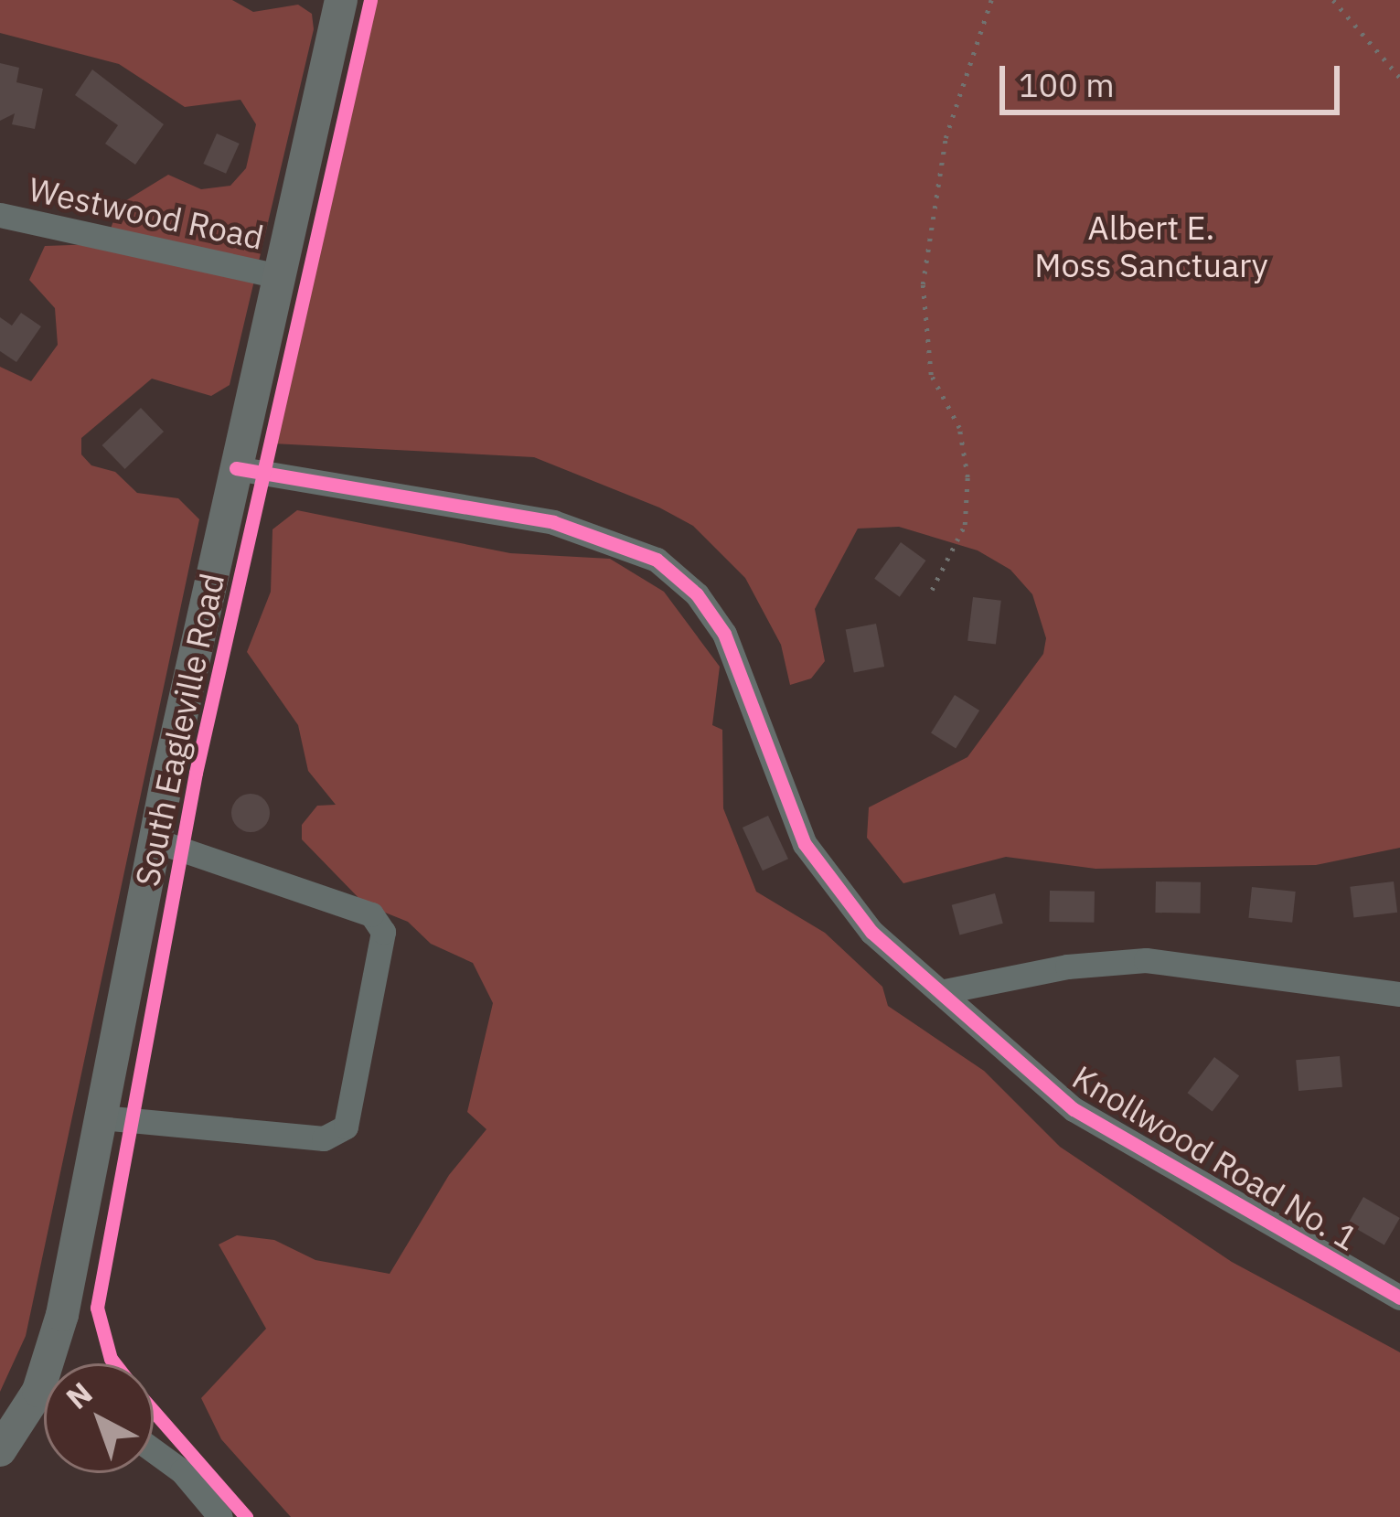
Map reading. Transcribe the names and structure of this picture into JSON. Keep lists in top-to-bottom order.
{
  "streets": {
    "main road": ["South Eagleville Road"],
    "street": ["Westwood Road", "Knollwood Road No. 1"]
  },
  "crossings": [
    ["Westwood Road", "South Eagleville Road"],
    ["South Eagleville Road", "Knollwood Road No. 1"]
  ],
  "parks": ["Albert E. Moss Sanctuary"],
  "scale_bar": "100 m",
  "north": "top left"
}
